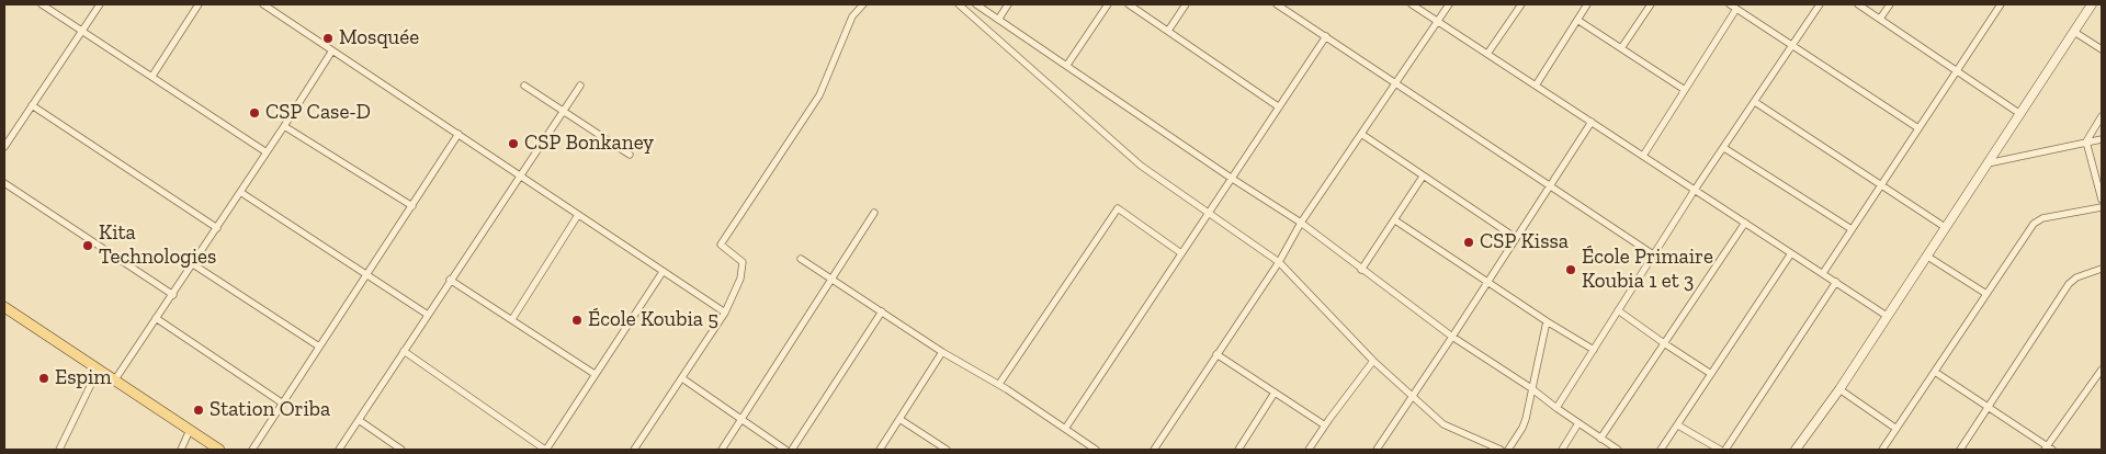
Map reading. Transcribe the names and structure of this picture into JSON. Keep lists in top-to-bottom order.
{
  "places": [
    "Mosquée",
    "CSP Case-D",
    "CSP Bonkaney",
    "CSP Kissa",
    "Kita Technologies",
    "École Primaire Koubia 1 et 3",
    "École Koubia 5",
    "Espim",
    "Station Oriba"
  ]
}
